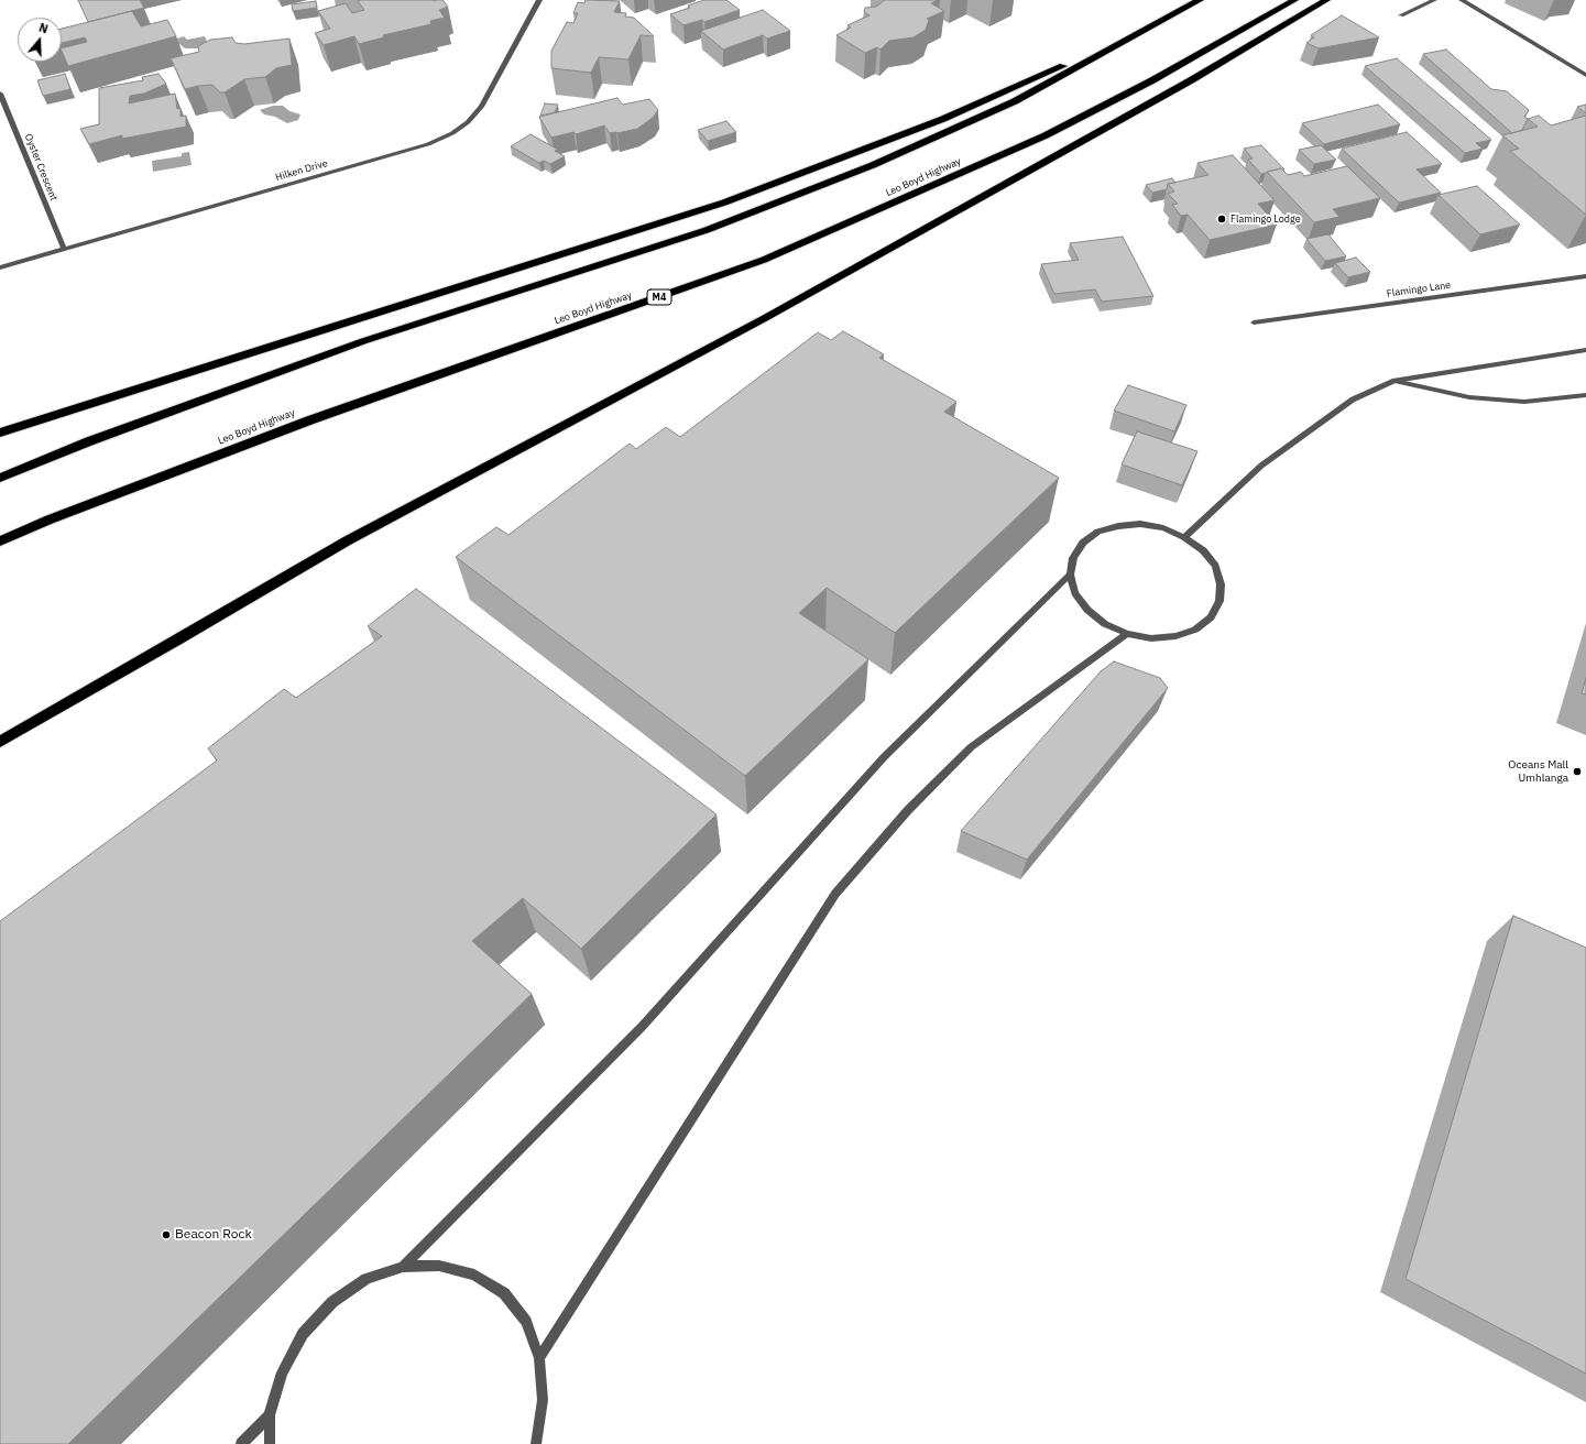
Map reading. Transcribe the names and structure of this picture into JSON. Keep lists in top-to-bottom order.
{
  "streets": {
    "highway": ["Leo Boyd Highway", "M4"],
    "street": ["Oyster Crescent", "Hilken Drive", "Flamingo Lane"]
  },
  "crossings": [
    ["Oyster Crescent", "Hilken Drive"]
  ],
  "places": ["Flamingo Lodge", "Oceans Mall Umhlanga", "Beacon Rock"],
  "north": "top"
}
